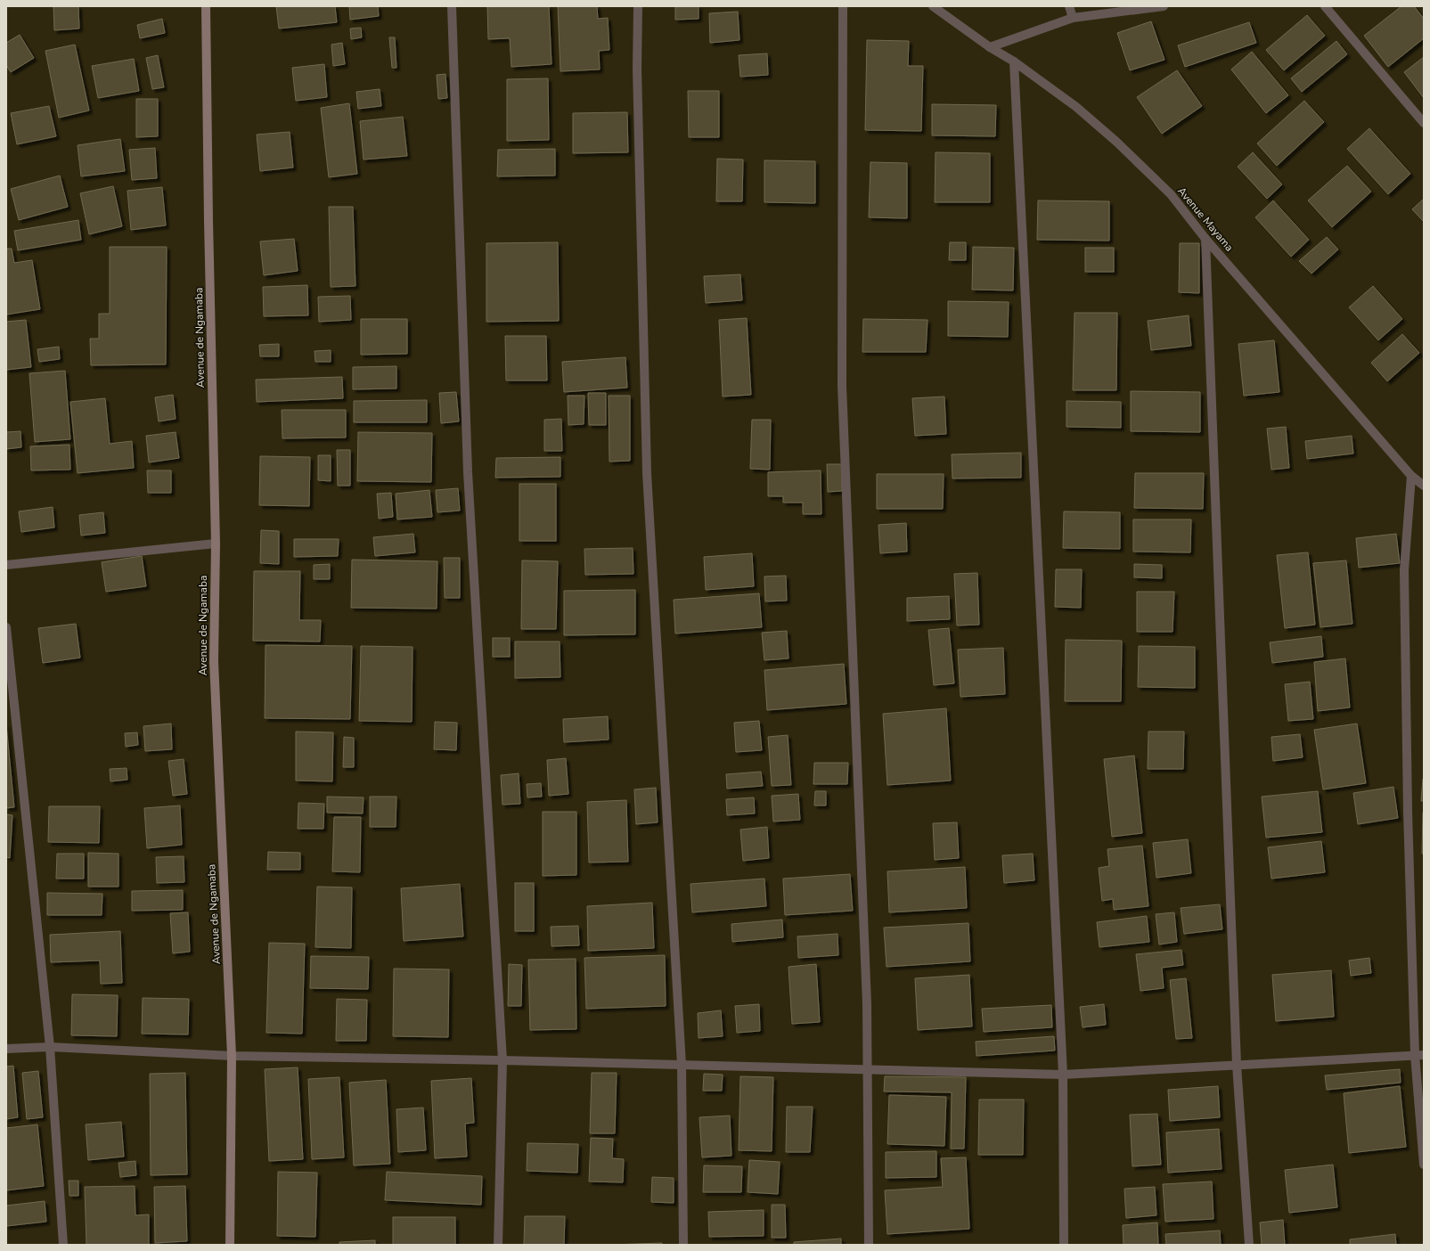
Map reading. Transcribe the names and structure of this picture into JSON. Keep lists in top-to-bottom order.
{
  "streets": {
    "street": ["Avenue Mayama", "Avenue de Ngamaba"]
  }
}
